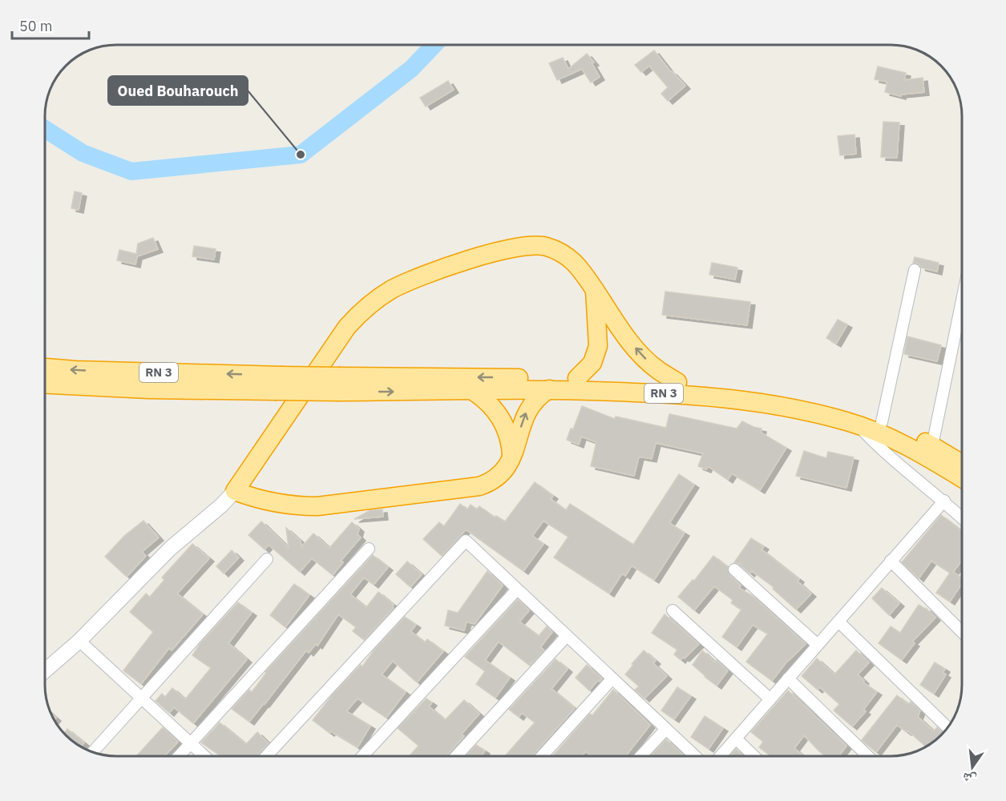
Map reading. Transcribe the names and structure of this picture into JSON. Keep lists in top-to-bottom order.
{
  "streets": {
    "highway": ["RN 3"]
  },
  "places": ["Oued Bouharouch"],
  "scale_bar": "50 m",
  "north": "bottom"
}
